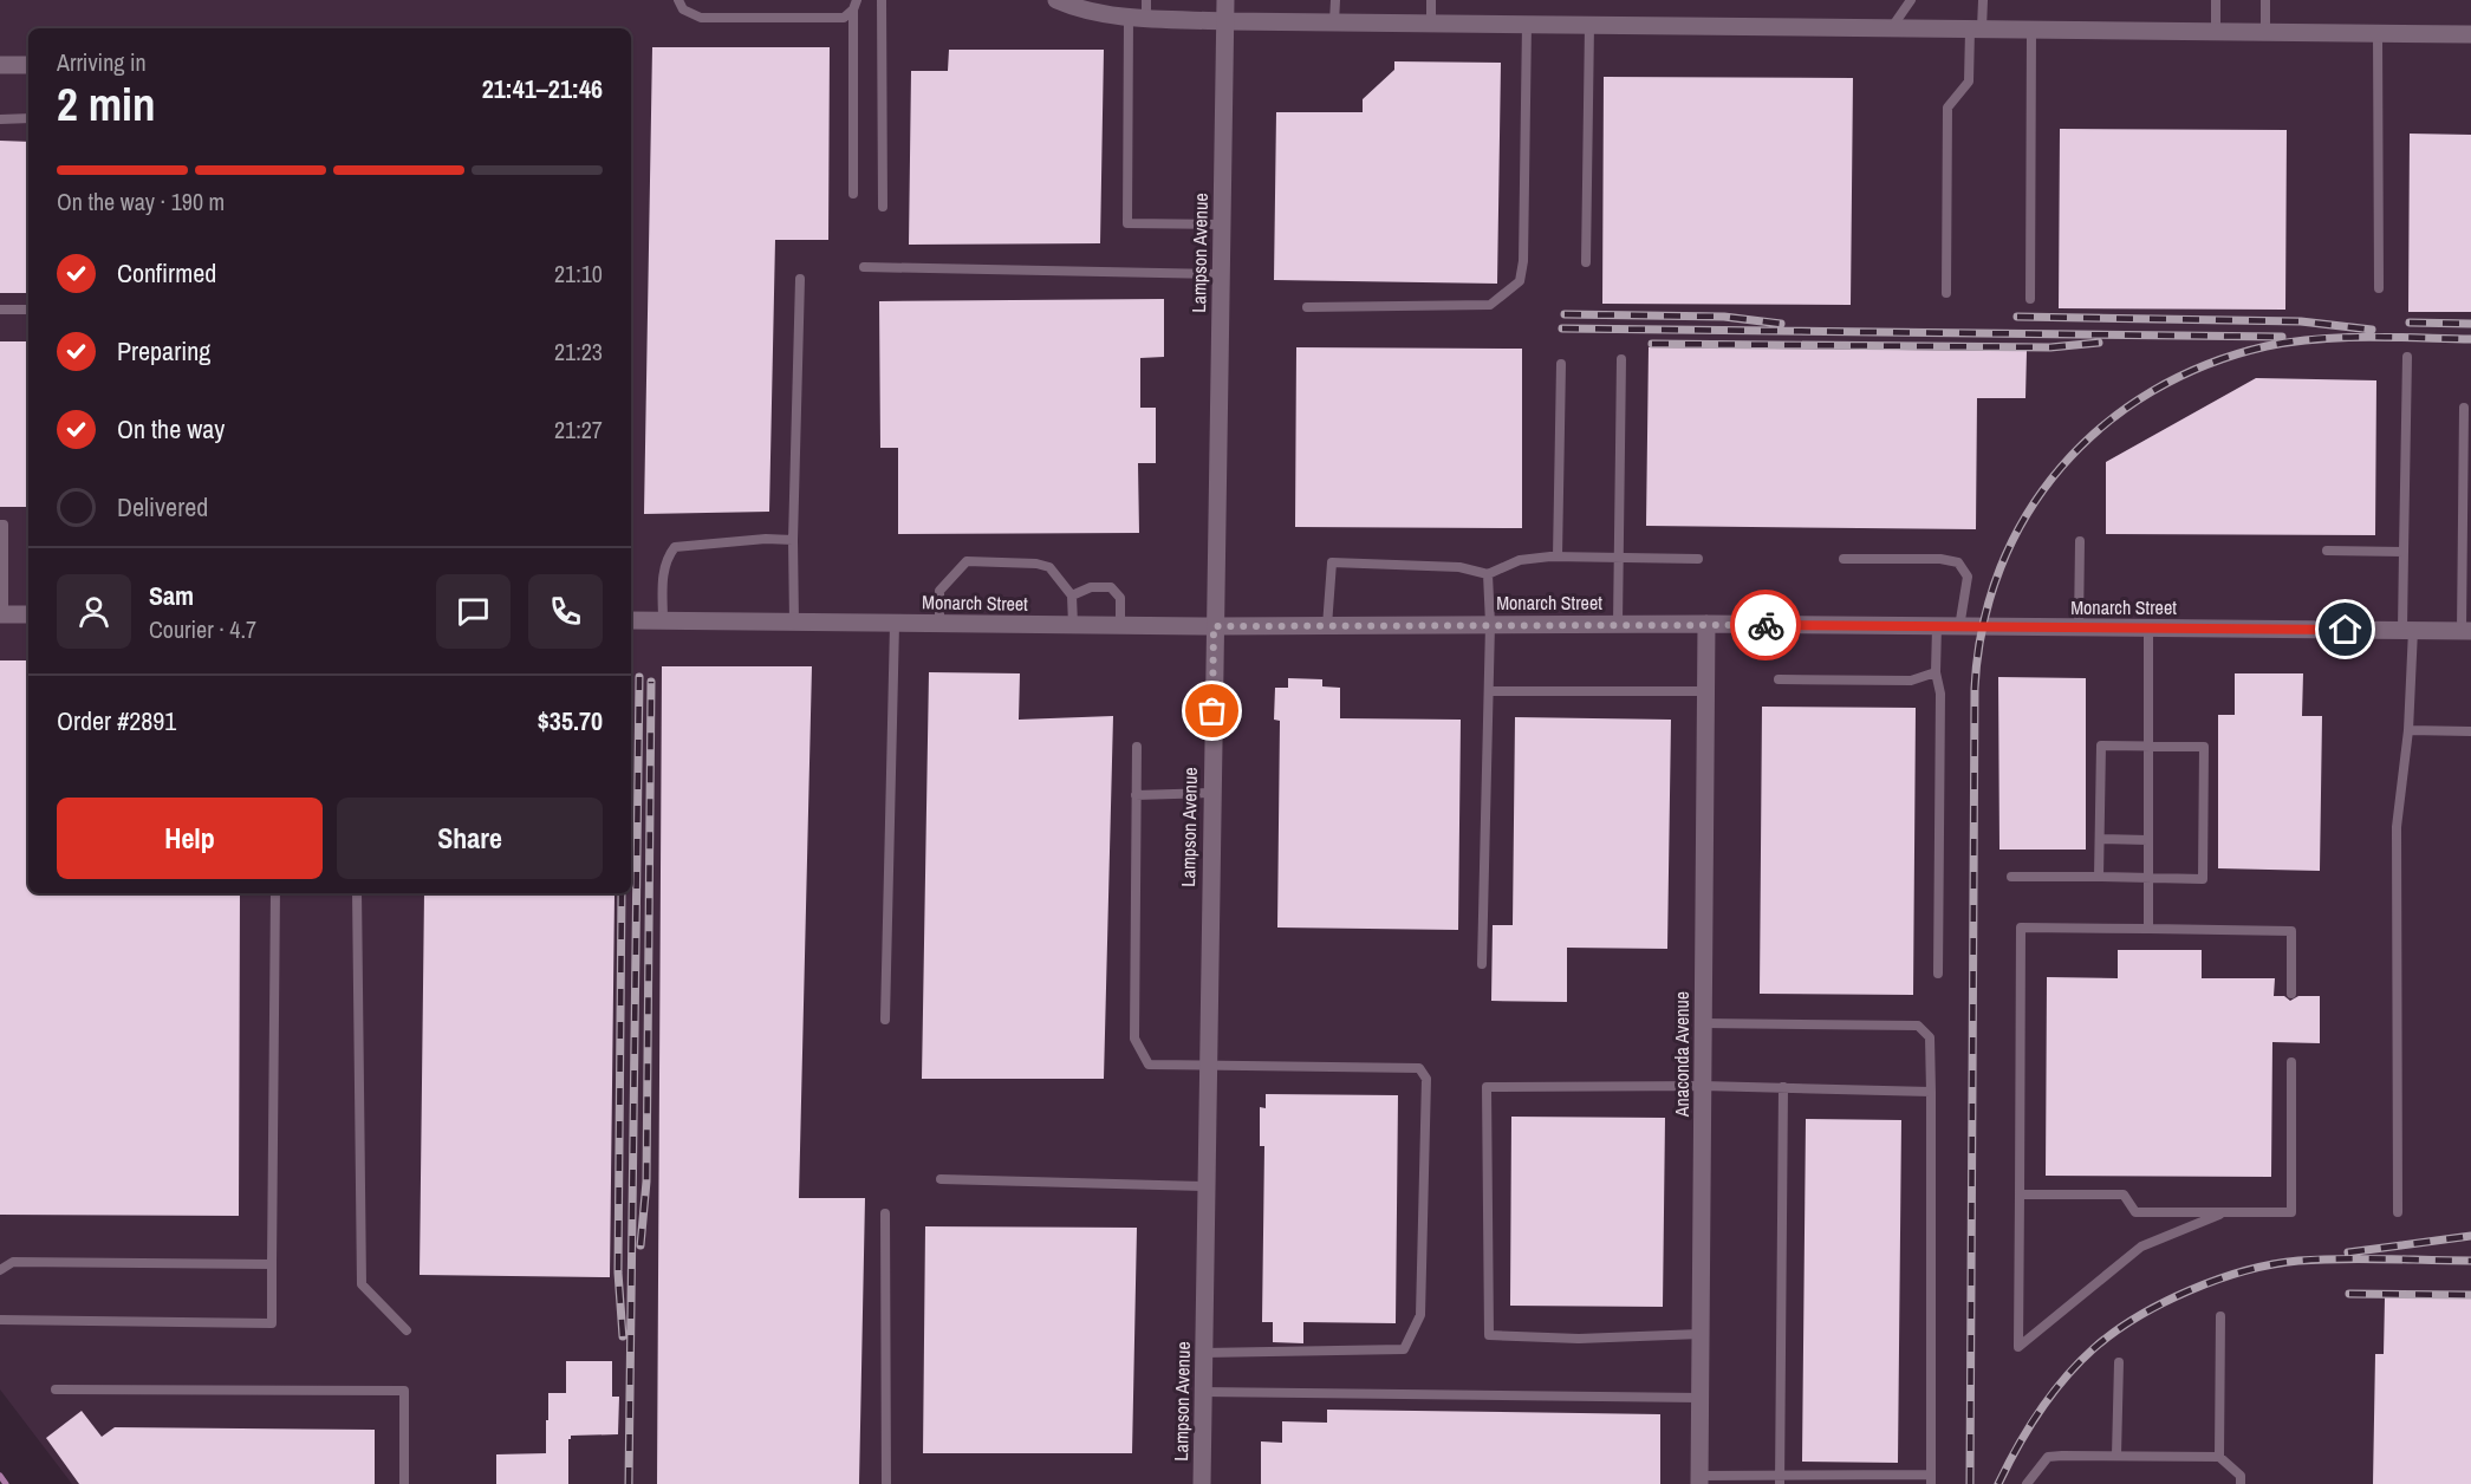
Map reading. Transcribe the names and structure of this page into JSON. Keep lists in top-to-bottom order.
{
  "streets": {
    "street": ["Lampson Avenue", "Monarch Street", "Anaconda Avenue"]
  },
  "crossings": [
    ["Lampson Avenue", "Monarch Street"],
    ["Monarch Street", "Anaconda Avenue"]
  ],
  "page": {
    "heading": ["2 min", "Arriving in", "21:41–21:46"],
    "panel": [
      "Sam",
      "Courier · 4.7",
      "Order #2891",
      "$35.70"
    ],
    "bar": "On the way · 190 m",
    "list": [
      ["Confirmed", "21:10"],
      ["Preparing", "21:23"],
      ["On the way", "21:27"],
      "Delivered"
    ],
    "buttons": ["Help", "Share"]
  }
}
